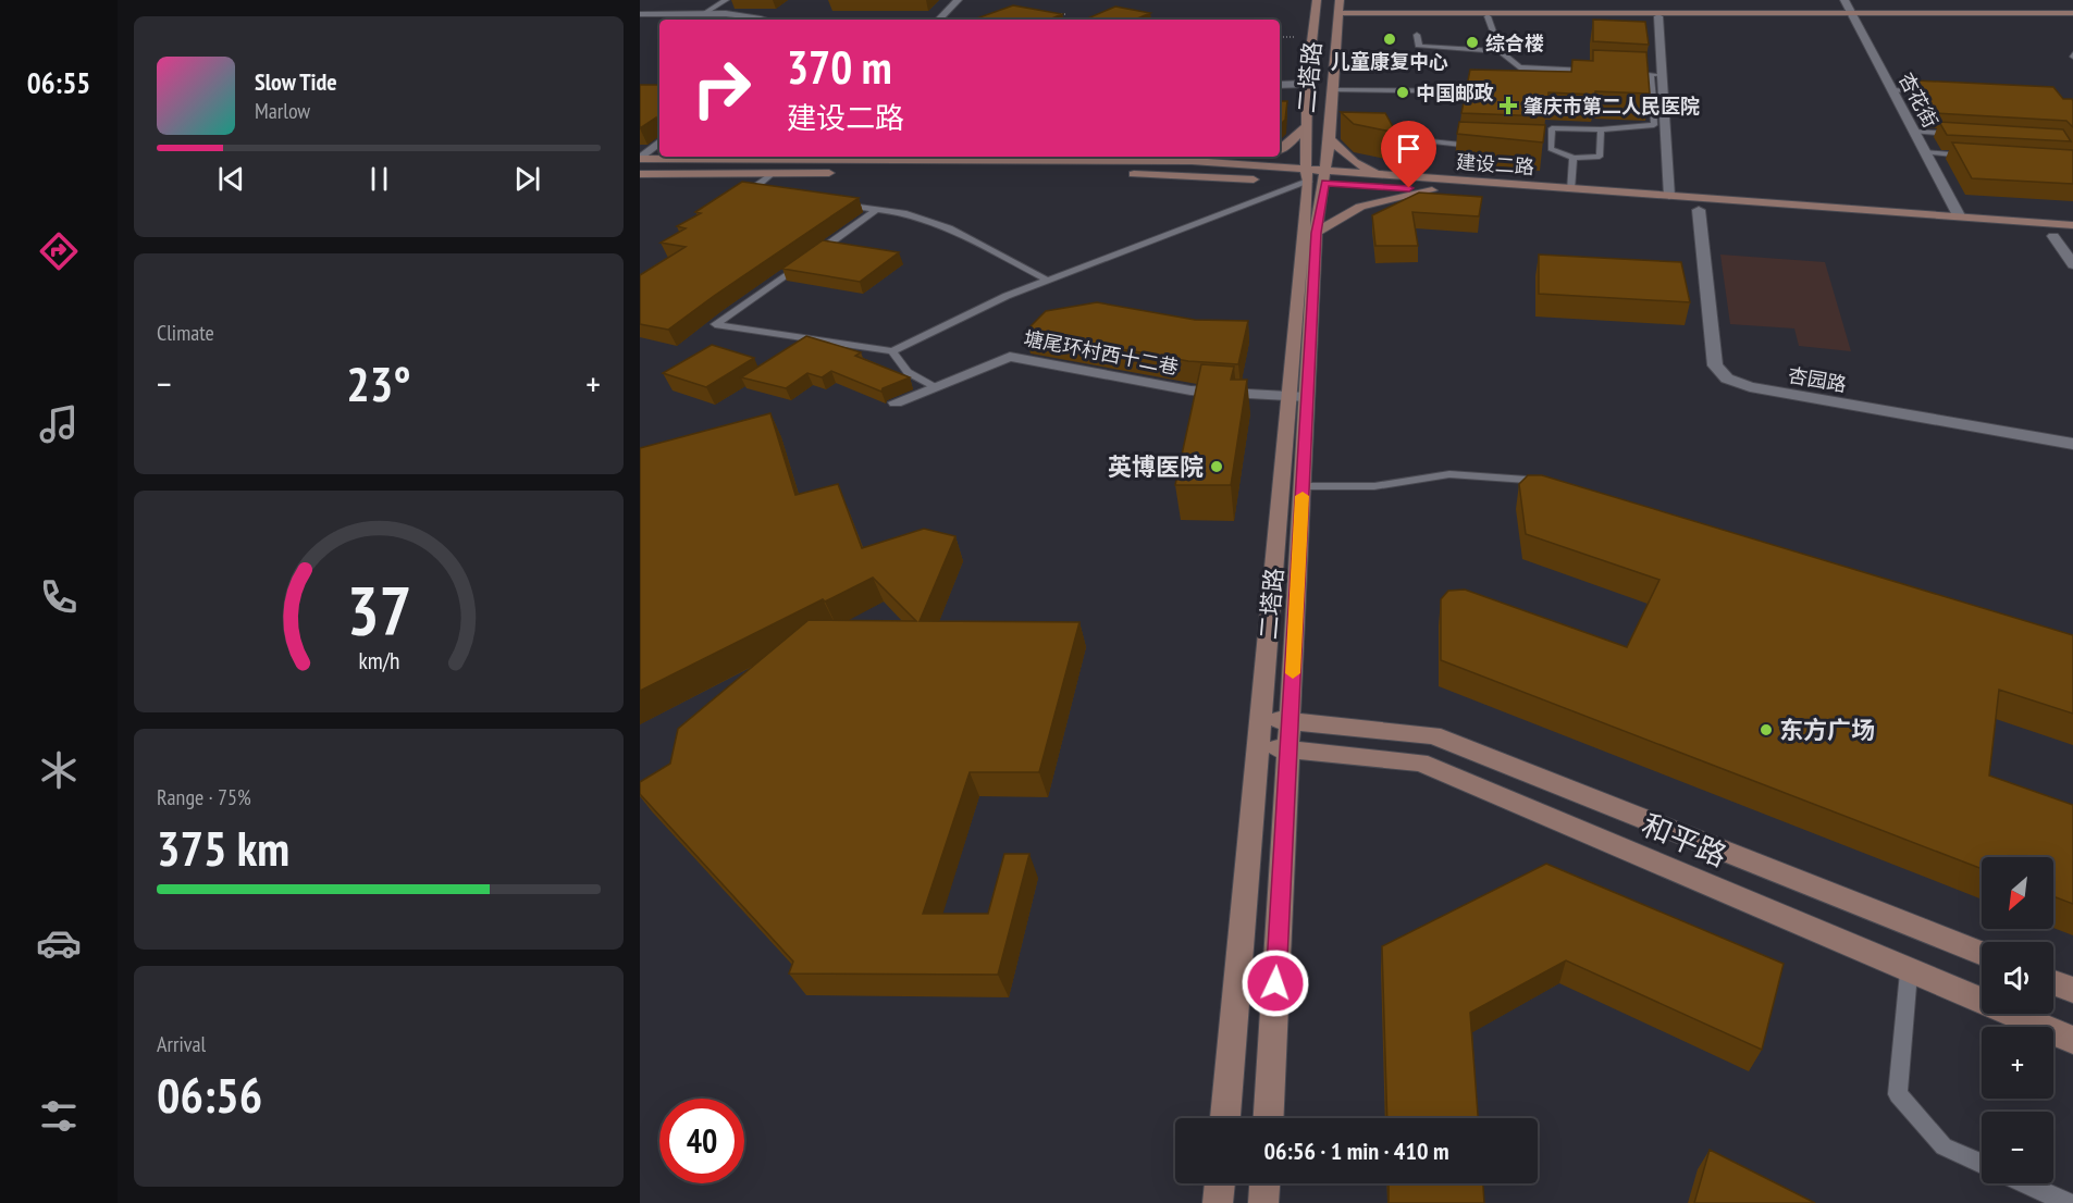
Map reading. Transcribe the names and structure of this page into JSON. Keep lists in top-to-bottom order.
{
  "streets": {
    "main road": ["二塔路", "建设二路", "和平路"],
    "street": ["杏花街", "塘尾环村西十二巷", "杏园路"]
  },
  "crossings": [
    ["二塔路", "建设二路"],
    ["二塔路", "塘尾环村西十二巷"],
    ["二塔路", "和平路"],
    ["杏花街", "建设二路"],
    ["建设二路", "杏园路"]
  ],
  "places": {
    "other": [
      "儿童康复中心",
      "综合楼",
      "中国邮政",
      "英博医院",
      "东方广场"
    ],
    "health": ["肇庆市第二人民医院"]
  },
  "north": "bottom left",
  "page": {
    "tabs": "06:55",
    "turn": ["370 m", "建设二路"],
    "song": ["Slow Tide", "Marlow"],
    "tile": [
      "Climate",
      ["Range · 75%", "375 km"],
      ["Arrival", "06:56"]
    ],
    "heat": ["−", "23°", "+"],
    "map_buttons": ["+", "−"],
    "limit": "40",
    "trip": "06:56 · 1 min · 410 m",
    "gauge": ["37", "km/h"]
  }
}
